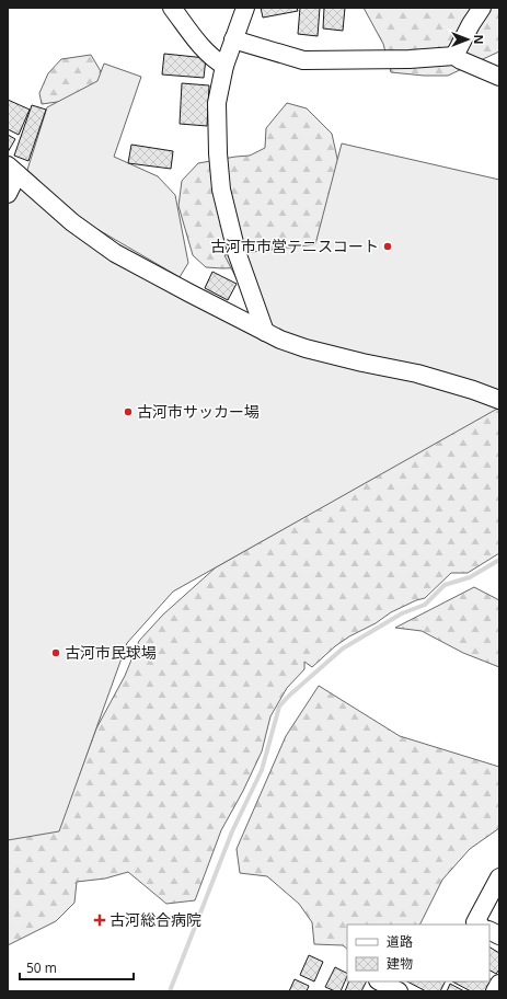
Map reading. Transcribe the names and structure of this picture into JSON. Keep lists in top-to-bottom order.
{
  "places": {
    "other": ["古河市市営テニスコート", "古河市サッカー場", "古河市民球場"],
    "health": ["古河総合病院"]
  },
  "legend": ["道路", "建物"],
  "scale_bar": "50 m",
  "north": "right"
}
